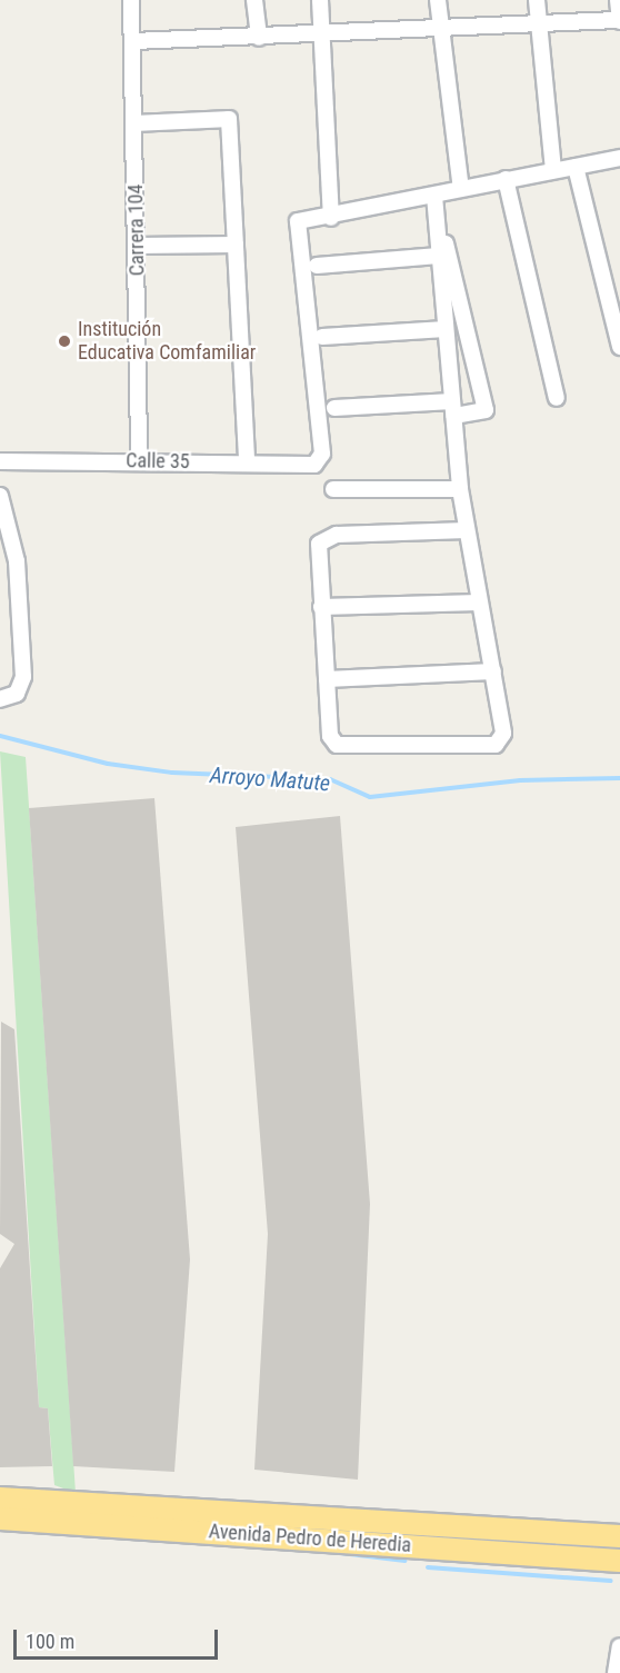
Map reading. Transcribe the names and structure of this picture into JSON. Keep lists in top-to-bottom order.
{
  "streets": {
    "highway": ["Avenida Pedro de Heredia"],
    "street": ["Carrera 104", "Calle 35"]
  },
  "crossings": [
    ["Carrera 104", "Calle 35"]
  ],
  "water": ["Arroyo Matute"],
  "places": ["Institución Educativa Comfamiliar"],
  "scale_bar": "100 m"
}
